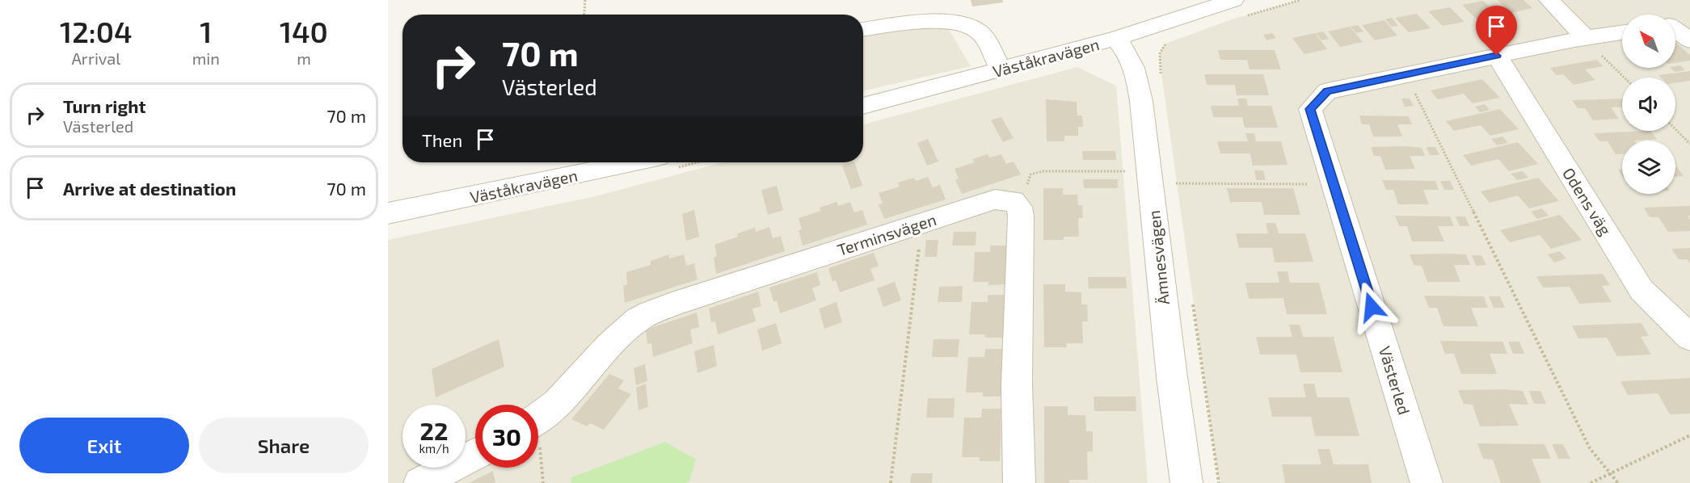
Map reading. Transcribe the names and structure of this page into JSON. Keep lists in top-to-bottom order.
{
  "streets": {
    "street": [
      "Väståkravägen",
      "Odens väg",
      "Terminsvägen",
      "Ämnesvägen",
      "Västerled"
    ]
  },
  "crossings": [
    ["Väståkravägen", "Ämnesvägen"],
    ["Odens väg", "Västerled"]
  ],
  "north": "top left",
  "page": {
    "eta": [
      "12:04",
      "Arrival",
      "1",
      "min",
      "140",
      "m"
    ],
    "turn": ["70 m", "Västerled"],
    "list": [
      {
        "name": "Turn right",
        "note": "Västerled",
        "value": "70 m"
      },
      {
        "name": "Arrive at destination",
        "value": "70 m"
      }
    ],
    "then": "Then",
    "speed": "22 km/h",
    "limit": "30",
    "buttons": ["Exit", "Share"]
  }
}
